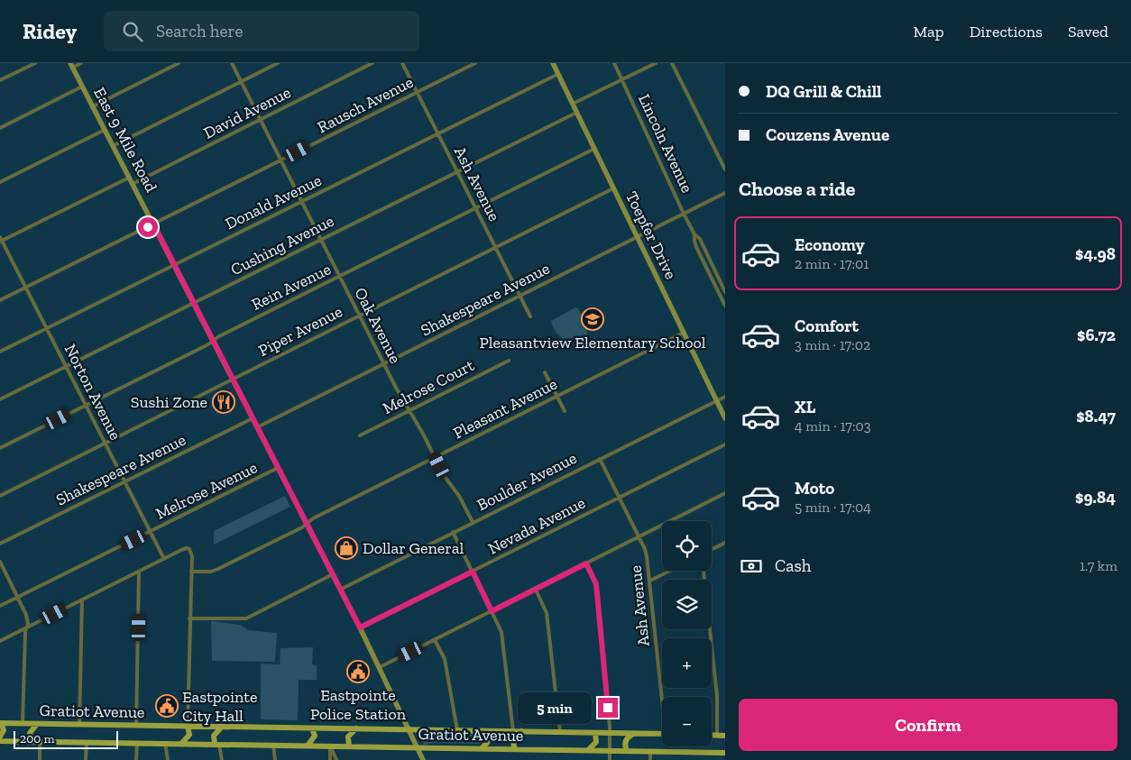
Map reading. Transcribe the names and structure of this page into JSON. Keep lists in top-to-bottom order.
{
  "streets": {
    "main road": ["East 9 Mile Road", "Toepfer Drive", "Gratiot Avenue"],
    "street": [
      "Rausch Avenue",
      "David Avenue",
      "Lincoln Avenue",
      "Ash Avenue",
      "Donald Avenue",
      "Cushing Avenue",
      "Rein Avenue",
      "Shakespeare Avenue",
      "Oak Avenue",
      "Piper Avenue",
      "Melrose Court",
      "Norton Avenue",
      "Pleasant Avenue",
      "Boulder Avenue",
      "Melrose Avenue",
      "Nevada Avenue"
    ]
  },
  "crossings": [
    ["Rausch Avenue", "East 9 Mile Road"],
    ["Rausch Avenue", "Ash Avenue"],
    ["Rausch Avenue", "Oak Avenue"],
    ["Rausch Avenue", "Norton Avenue"],
    ["David Avenue", "East 9 Mile Road"],
    ["David Avenue", "Oak Avenue"],
    ["East 9 Mile Road", "Donald Avenue"],
    ["East 9 Mile Road", "Cushing Avenue"],
    ["East 9 Mile Road", "Rein Avenue"],
    ["East 9 Mile Road", "Shakespeare Avenue"],
    ["East 9 Mile Road", "Piper Avenue"],
    ["East 9 Mile Road", "Pleasant Avenue"],
    ["East 9 Mile Road", "Boulder Avenue"],
    ["East 9 Mile Road", "Melrose Avenue"],
    ["East 9 Mile Road", "Nevada Avenue"],
    ["East 9 Mile Road", "Gratiot Avenue"],
    ["Lincoln Avenue", "Shakespeare Avenue"],
    ["Ash Avenue", "Donald Avenue"],
    ["Ash Avenue", "Cushing Avenue"],
    ["Ash Avenue", "Rein Avenue"],
    ["Ash Avenue", "Shakespeare Avenue"],
    ["Ash Avenue", "Piper Avenue"],
    ["Ash Avenue", "Boulder Avenue"],
    ["Ash Avenue", "Nevada Avenue"],
    ["Donald Avenue", "Toepfer Drive"],
    ["Donald Avenue", "Oak Avenue"],
    ["Donald Avenue", "Norton Avenue"],
    ["Toepfer Drive", "Cushing Avenue"],
    ["Toepfer Drive", "Rein Avenue"],
    ["Toepfer Drive", "Shakespeare Avenue"],
    ["Toepfer Drive", "Piper Avenue"],
    ["Toepfer Drive", "Pleasant Avenue"],
    ["Toepfer Drive", "Boulder Avenue"],
    ["Cushing Avenue", "Oak Avenue"],
    ["Cushing Avenue", "Norton Avenue"],
    ["Rein Avenue", "Oak Avenue"],
    ["Rein Avenue", "Norton Avenue"],
    ["Shakespeare Avenue", "Oak Avenue"],
    ["Shakespeare Avenue", "Norton Avenue"],
    ["Oak Avenue", "Piper Avenue"],
    ["Oak Avenue", "Melrose Court"],
    ["Oak Avenue", "Pleasant Avenue"],
    ["Oak Avenue", "Boulder Avenue"],
    ["Piper Avenue", "Norton Avenue"],
    ["Norton Avenue", "Melrose Avenue"]
  ],
  "places": {
    "school or university": ["Pleasantview Elementary School"],
    "restaurant": ["Sushi Zone"],
    "shop": ["Dollar General"],
    "public building": ["Eastpointe Police Station", "Eastpointe City Hall"]
  },
  "scale_bar": "200 m",
  "page": {
    "header": "Ridey",
    "search": "Search here",
    "nav": ["Map", "Directions", "Saved"],
    "banner": ["DQ Grill & Chill", "Couzens Avenue"],
    "heading": "Choose a ride",
    "list": [
      {
        "name": "Economy",
        "note": "2 min · 17:01",
        "value": "$4.98"
      },
      {
        "name": "Comfort",
        "note": "3 min · 17:02",
        "value": "$6.72"
      },
      {
        "name": "XL",
        "note": "4 min · 17:03",
        "value": "$8.47"
      },
      {
        "name": "Moto",
        "note": "5 min · 17:04",
        "value": "$9.84"
      }
    ],
    "map_buttons": ["+", "−"],
    "pay": ["Cash", "1.7 km"],
    "buttons": "Confirm",
    "bubble": "5 min",
    "scale": "200 m"
  }
}
